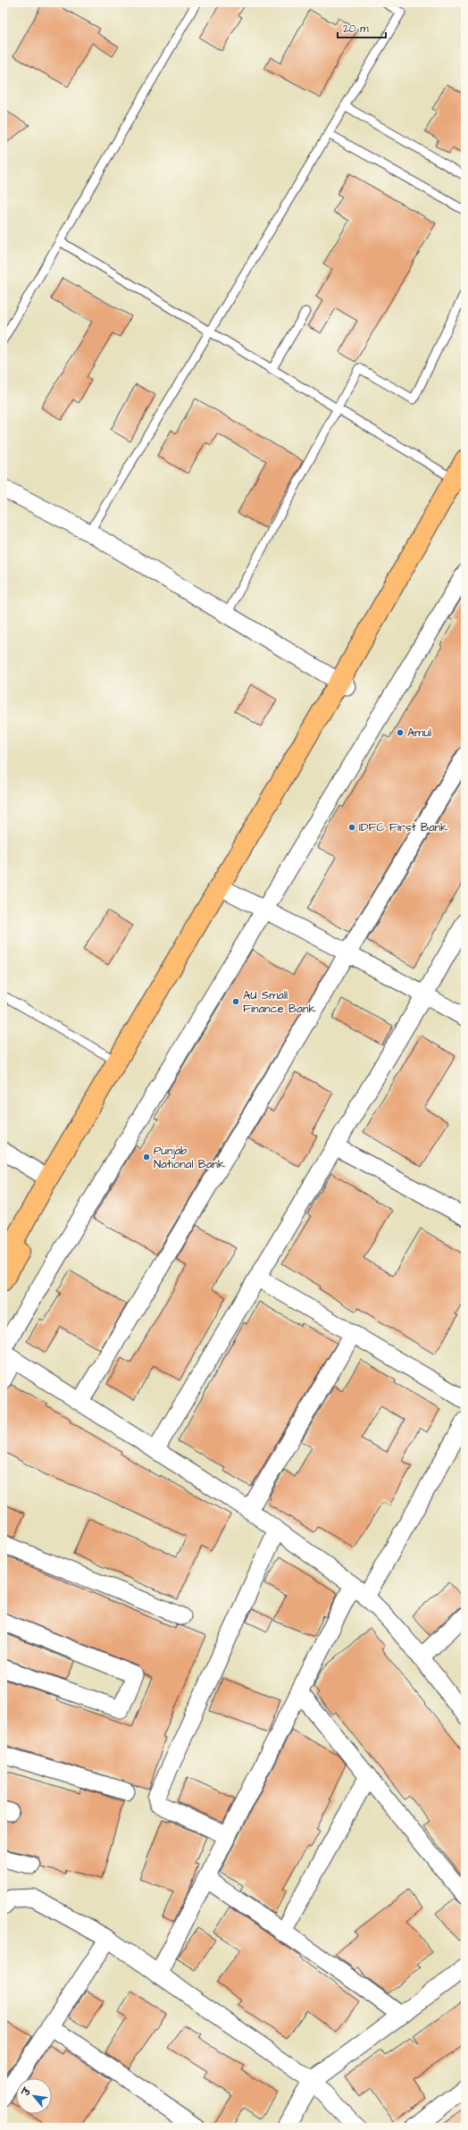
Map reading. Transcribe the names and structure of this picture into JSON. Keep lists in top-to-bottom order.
{
  "places": [
    "Amul",
    "IDFC First Bank",
    "AU Small Finance Bank",
    "Punjab National Bank"
  ],
  "scale_bar": "20 m",
  "north": "top left"
}
